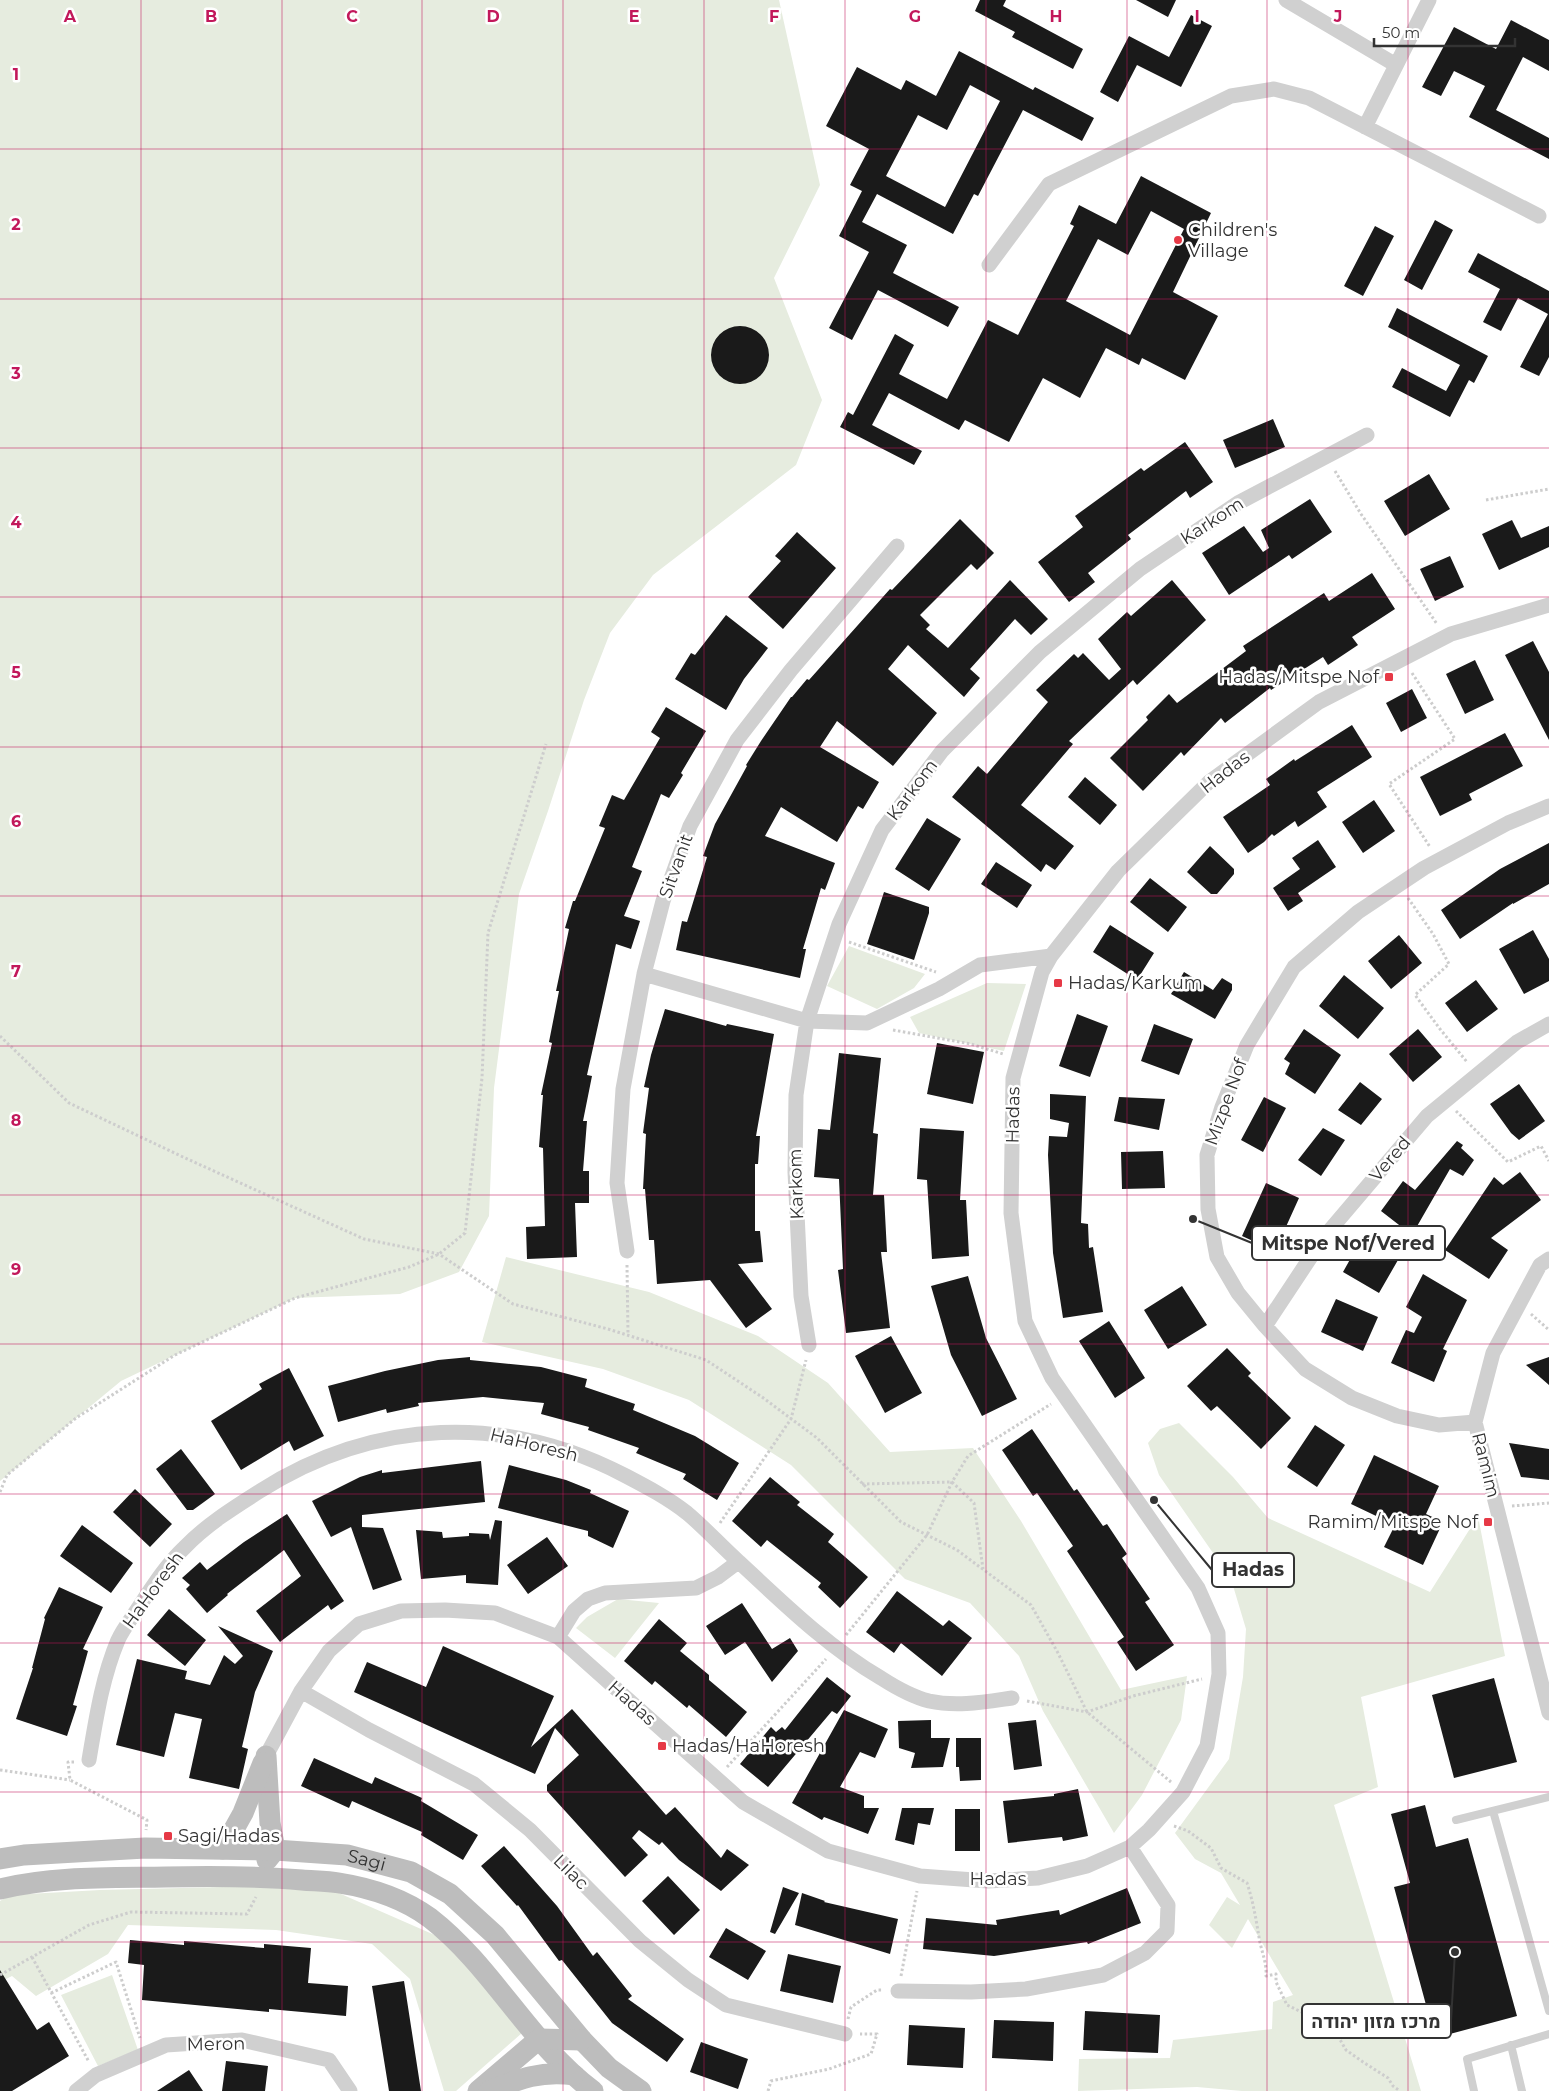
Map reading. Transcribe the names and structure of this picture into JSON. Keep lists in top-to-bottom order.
{
  "streets": {
    "street": [
      "Karkom",
      "Hadas",
      "Sitvanit",
      "Mizpe Nof",
      "Vered",
      "HaHoresh",
      "Ramim",
      "Sagi",
      "Lilac",
      "Meron"
    ]
  },
  "crossings": [
    ["Hadas", "Lilac"],
    ["Mizpe Nof", "Vered"],
    ["Mizpe Nof", "Ramim"]
  ],
  "places": {
    "other": [
      "Children's Village",
      "Mitspe Nof/Vered",
      "Hadas",
      "מרכז מזון יהודה"
    ],
    "transit": [
      "Hadas/Mitspe Nof",
      "Hadas/Karkum",
      "Ramim/Mitspe Nof",
      "Hadas/HaHoresh",
      "Sagi/Hadas"
    ]
  },
  "scale_bar": "50 m",
  "grid": {
    "columns": [
      "A",
      "B",
      "C",
      "D",
      "E",
      "F",
      "G",
      "H",
      "I",
      "J"
    ],
    "rows": [
      "1",
      "2",
      "3",
      "4",
      "5",
      "6",
      "7",
      "8",
      "9"
    ]
  }
}
